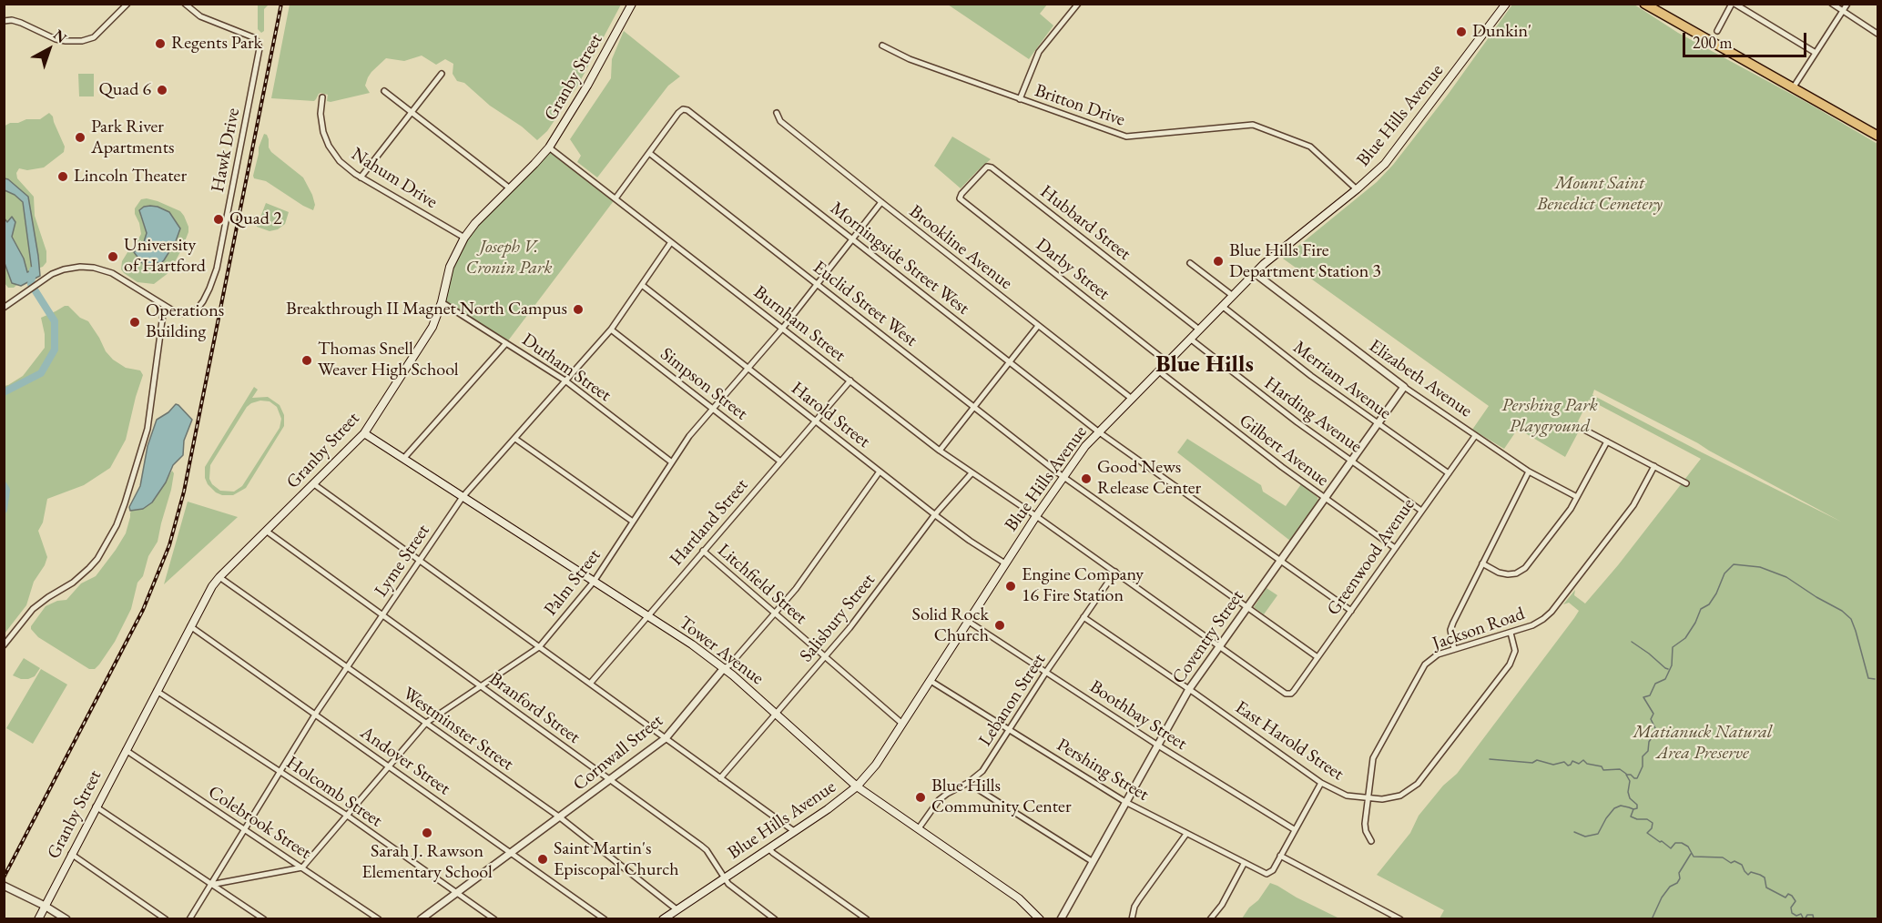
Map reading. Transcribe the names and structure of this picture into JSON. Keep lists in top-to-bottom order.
{
  "streets": {
    "main road": ["Granby Street", "Blue Hills Avenue", "Tower Avenue"],
    "street": [
      "Britton Drive",
      "Hawk Drive",
      "Nahum Drive",
      "Hubbard Street",
      "Brookline Avenue",
      "Morningside Street West",
      "Darby Street",
      "Euclid Street West",
      "Burnham Street",
      "Durham Street",
      "Elizabeth Avenue",
      "Merriam Avenue",
      "Simpson Street",
      "Harold Street",
      "Harding Avenue",
      "Gilbert Avenue",
      "Hartland Street",
      "Greenwood Avenue",
      "Lyme Street",
      "Palm Street",
      "Litchfield Street",
      "Salisbury Street",
      "Jackson Road",
      "Coventry Street",
      "Lebanon Street",
      "Branford Street",
      "Boothbay Street",
      "Westminster Street",
      "East Harold Street",
      "Cornwall Street",
      "Andover Street",
      "Pershing Street",
      "Holcomb Street",
      "Colebrook Street"
    ]
  },
  "crossings": [
    ["Granby Street", "Nahum Drive"],
    ["Granby Street", "Burnham Street"],
    ["Granby Street", "Durham Street"],
    ["Granby Street", "Tower Avenue"],
    ["Granby Street", "Branford Street"],
    ["Granby Street", "Westminster Street"],
    ["Granby Street", "Andover Street"],
    ["Granby Street", "Holcomb Street"],
    ["Granby Street", "Colebrook Street"],
    ["Britton Drive", "Blue Hills Avenue"],
    ["Blue Hills Avenue", "Hubbard Street"],
    ["Blue Hills Avenue", "Brookline Avenue"],
    ["Blue Hills Avenue", "Morningside Street West"],
    ["Blue Hills Avenue", "Darby Street"],
    ["Blue Hills Avenue", "Euclid Street West"],
    ["Blue Hills Avenue", "Burnham Street"],
    ["Blue Hills Avenue", "Elizabeth Avenue"],
    ["Blue Hills Avenue", "Merriam Avenue"],
    ["Blue Hills Avenue", "Harold Street"],
    ["Blue Hills Avenue", "Harding Avenue"],
    ["Blue Hills Avenue", "Gilbert Avenue"],
    ["Blue Hills Avenue", "Litchfield Street"],
    ["Blue Hills Avenue", "Tower Avenue"],
    ["Blue Hills Avenue", "Branford Street"],
    ["Blue Hills Avenue", "Boothbay Street"],
    ["Blue Hills Avenue", "Westminster Street"],
    ["Blue Hills Avenue", "Pershing Street"],
    ["Hubbard Street", "Darby Street"],
    ["Brookline Avenue", "Palm Street"],
    ["Morningside Street West", "Euclid Street West"],
    ["Morningside Street West", "Greenwood Avenue"],
    ["Morningside Street West", "Palm Street"],
    ["Morningside Street West", "Coventry Street"],
    ["Euclid Street West", "Greenwood Avenue"],
    ["Euclid Street West", "Palm Street"],
    ["Euclid Street West", "Coventry Street"],
    ["Burnham Street", "Hartland Street"],
    ["Burnham Street", "Greenwood Avenue"],
    ["Burnham Street", "Lyme Street"],
    ["Burnham Street", "Palm Street"],
    ["Burnham Street", "Salisbury Street"],
    ["Burnham Street", "Coventry Street"],
    ["Burnham Street", "Lebanon Street"],
    ["Durham Street", "Lyme Street"],
    ["Durham Street", "Palm Street"],
    ["Elizabeth Avenue", "Greenwood Avenue"],
    ["Elizabeth Avenue", "Coventry Street"],
    ["Merriam Avenue", "Greenwood Avenue"],
    ["Merriam Avenue", "Coventry Street"],
    ["Simpson Street", "Hartland Street"],
    ["Simpson Street", "Lyme Street"],
    ["Simpson Street", "Palm Street"],
    ["Harold Street", "Hartland Street"],
    ["Harold Street", "Lyme Street"],
    ["Harold Street", "Palm Street"],
    ["Harold Street", "Salisbury Street"],
    ["Harold Street", "Cornwall Street"],
    ["Harding Avenue", "Greenwood Avenue"],
    ["Harding Avenue", "Coventry Street"],
    ["Gilbert Avenue", "Greenwood Avenue"],
    ["Gilbert Avenue", "Coventry Street"],
    ["Hartland Street", "Litchfield Street"],
    ["Hartland Street", "Tower Avenue"],
    ["Lyme Street", "Tower Avenue"],
    ["Lyme Street", "Branford Street"],
    ["Lyme Street", "Westminster Street"],
    ["Lyme Street", "Andover Street"],
    ["Lyme Street", "Holcomb Street"],
    ["Lyme Street", "Colebrook Street"],
    ["Palm Street", "Tower Avenue"],
    ["Palm Street", "Branford Street"],
    ["Palm Street", "Westminster Street"],
    ["Palm Street", "Andover Street"],
    ["Palm Street", "Holcomb Street"],
    ["Palm Street", "Colebrook Street"],
    ["Litchfield Street", "Salisbury Street"],
    ["Litchfield Street", "Cornwall Street"],
    ["Salisbury Street", "Tower Avenue"],
    ["Jackson Road", "East Harold Street"],
    ["Coventry Street", "Boothbay Street"],
    ["Coventry Street", "East Harold Street"],
    ["Coventry Street", "Pershing Street"],
    ["Tower Avenue", "Lebanon Street"],
    ["Tower Avenue", "Cornwall Street"],
    ["Lebanon Street", "Boothbay Street"],
    ["Lebanon Street", "East Harold Street"],
    ["Lebanon Street", "Pershing Street"],
    ["Branford Street", "Cornwall Street"],
    ["Westminster Street", "Cornwall Street"],
    ["Cornwall Street", "Andover Street"],
    ["Cornwall Street", "Holcomb Street"]
  ],
  "districts": ["Blue Hills"],
  "parks": [
    "Mount Saint Benedict Cemetery",
    "Joseph V. Cronin Park",
    "Pershing Park Playground",
    "Matianuck Natural Area Preserve"
  ],
  "places": [
    "Dunkin'",
    "Regents Park",
    "Quad 6",
    "Park River Apartments",
    "Lincoln Theater",
    "Quad 2",
    "University of Hartford",
    "Blue Hills Fire Department Station 3",
    "Breakthrough II Magnet North Campus",
    "Operations Building",
    "Thomas Snell Weaver High School",
    "Good News Release Center",
    "Engine Company 16 Fire Station",
    "Solid Rock Church",
    "Blue Hills Community Center",
    "Sarah J. Rawson Elementary School",
    "Saint Martin's Episcopal Church"
  ],
  "scale_bar": "200 m",
  "north": "top right"
}
